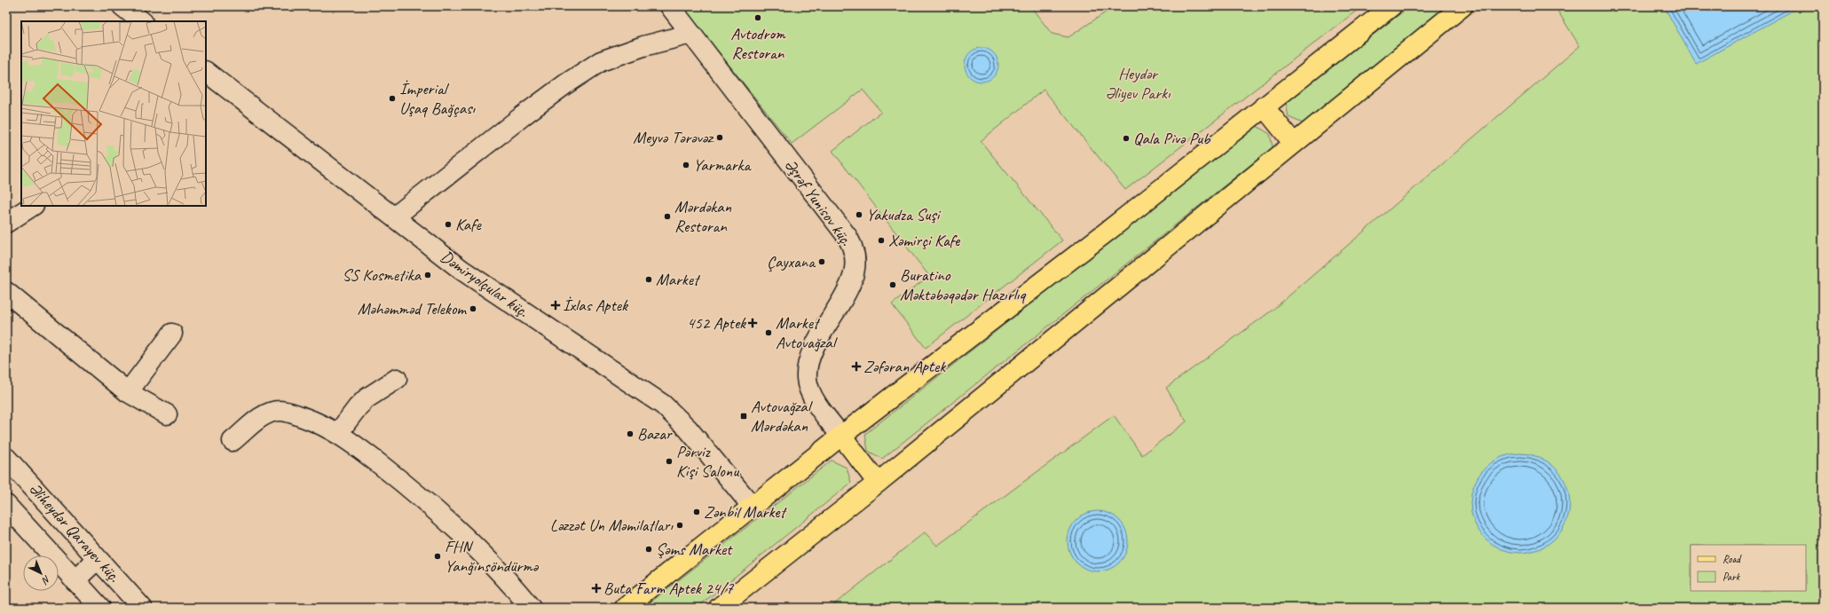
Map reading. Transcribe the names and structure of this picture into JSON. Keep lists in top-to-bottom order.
{
  "streets": {
    "street": ["Əşrəf Yunisov küç.", "Dəmiryolçular küç.", "Əliheydər Qarayev küç."]
  },
  "parks": ["Heydər Əliyev Parkı"],
  "places": {
    "other": [
      "Avtodrom Restoran",
      "İmperial Uşaq Bağçası",
      "Meyvə Tərəvəz",
      "Qala Pivə Pub",
      "Yarmarka",
      "Yakudza Suşi",
      "Mərdəkan Restoran",
      "Kafe",
      "Xəmirçi Kafe",
      "Çayxana",
      "SS Kosmetika",
      "Market",
      "Buratino Məktəbəqədər Hazırlıq",
      "Məhəmməd Telekom",
      "Market Avtovağzal",
      "Bazar",
      "Pərviz Kişi Salonu",
      "Zənbil Market",
      "Ləzzət Un Məmilatları",
      "Şəms Market",
      "FHN Yanğınsöndürmə"
    ],
    "health": [
      "İxlas Aptek",
      "452 Aptek",
      "Zəfəran Aptek",
      "Buta Farm Aptek 24/7"
    ],
    "transit": ["Avtovağzal Mərdəkan"]
  },
  "legend": ["Road", "Park"],
  "north": "bottom right"
}
